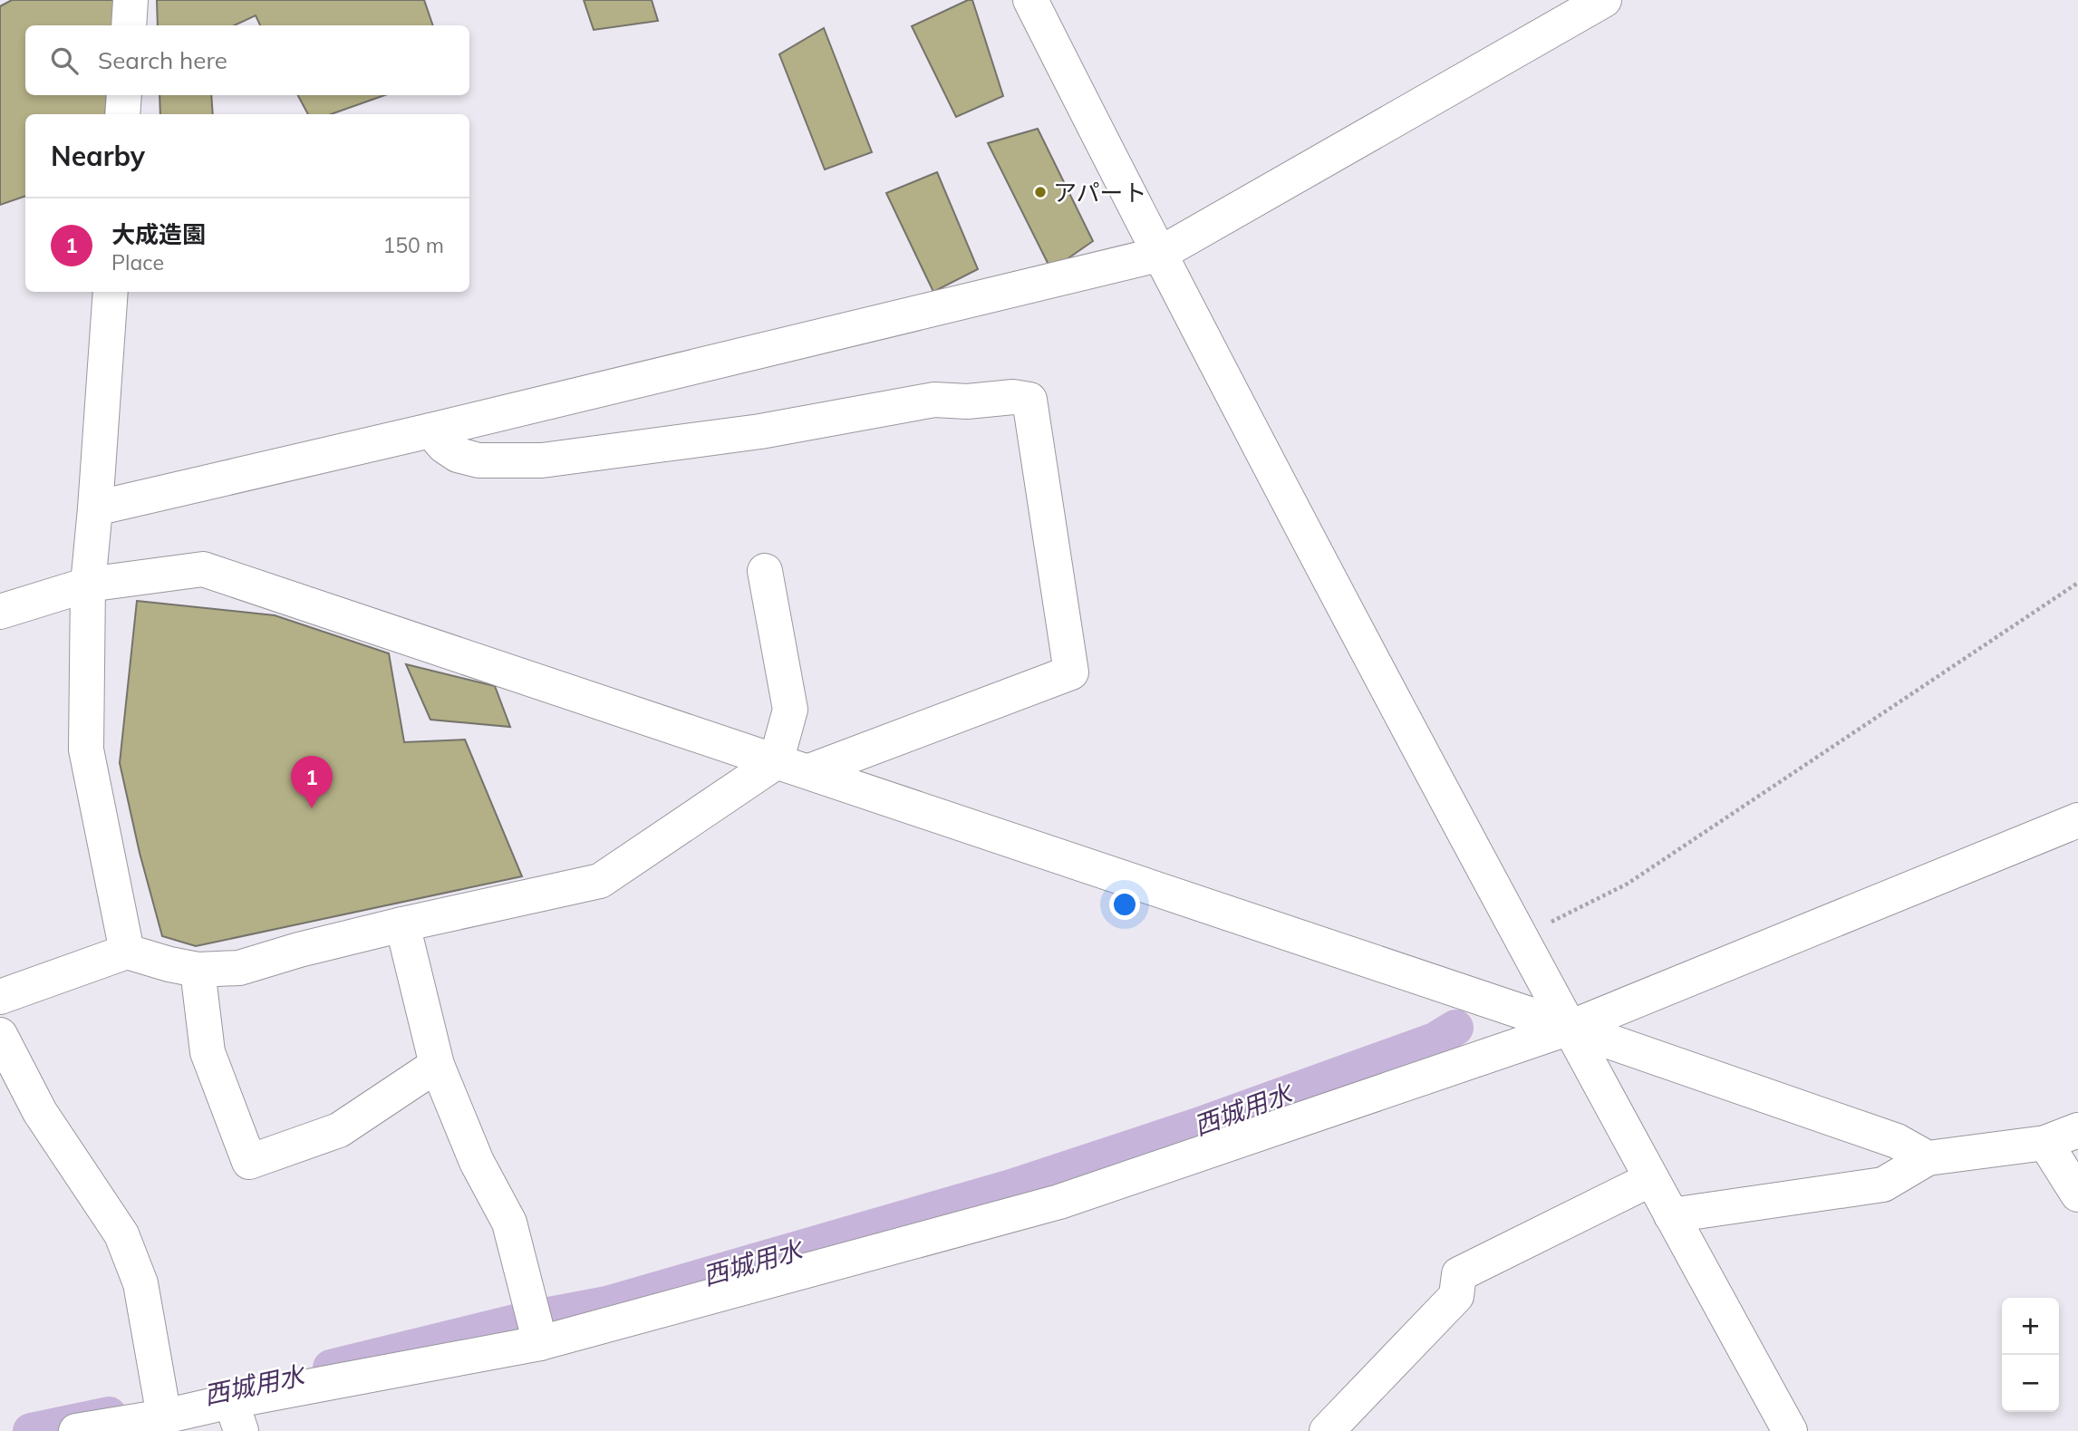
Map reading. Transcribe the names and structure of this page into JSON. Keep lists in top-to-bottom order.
{
  "water": ["西城用水"],
  "places": ["アパート"],
  "page": {
    "search": "Search here",
    "heading": "Nearby",
    "list": [
      {
        "mark": "1",
        "name": "大成造園",
        "note": "Place",
        "value": "150 m"
      }
    ],
    "pins": "1",
    "map_buttons": ["+", "−"]
  }
}
